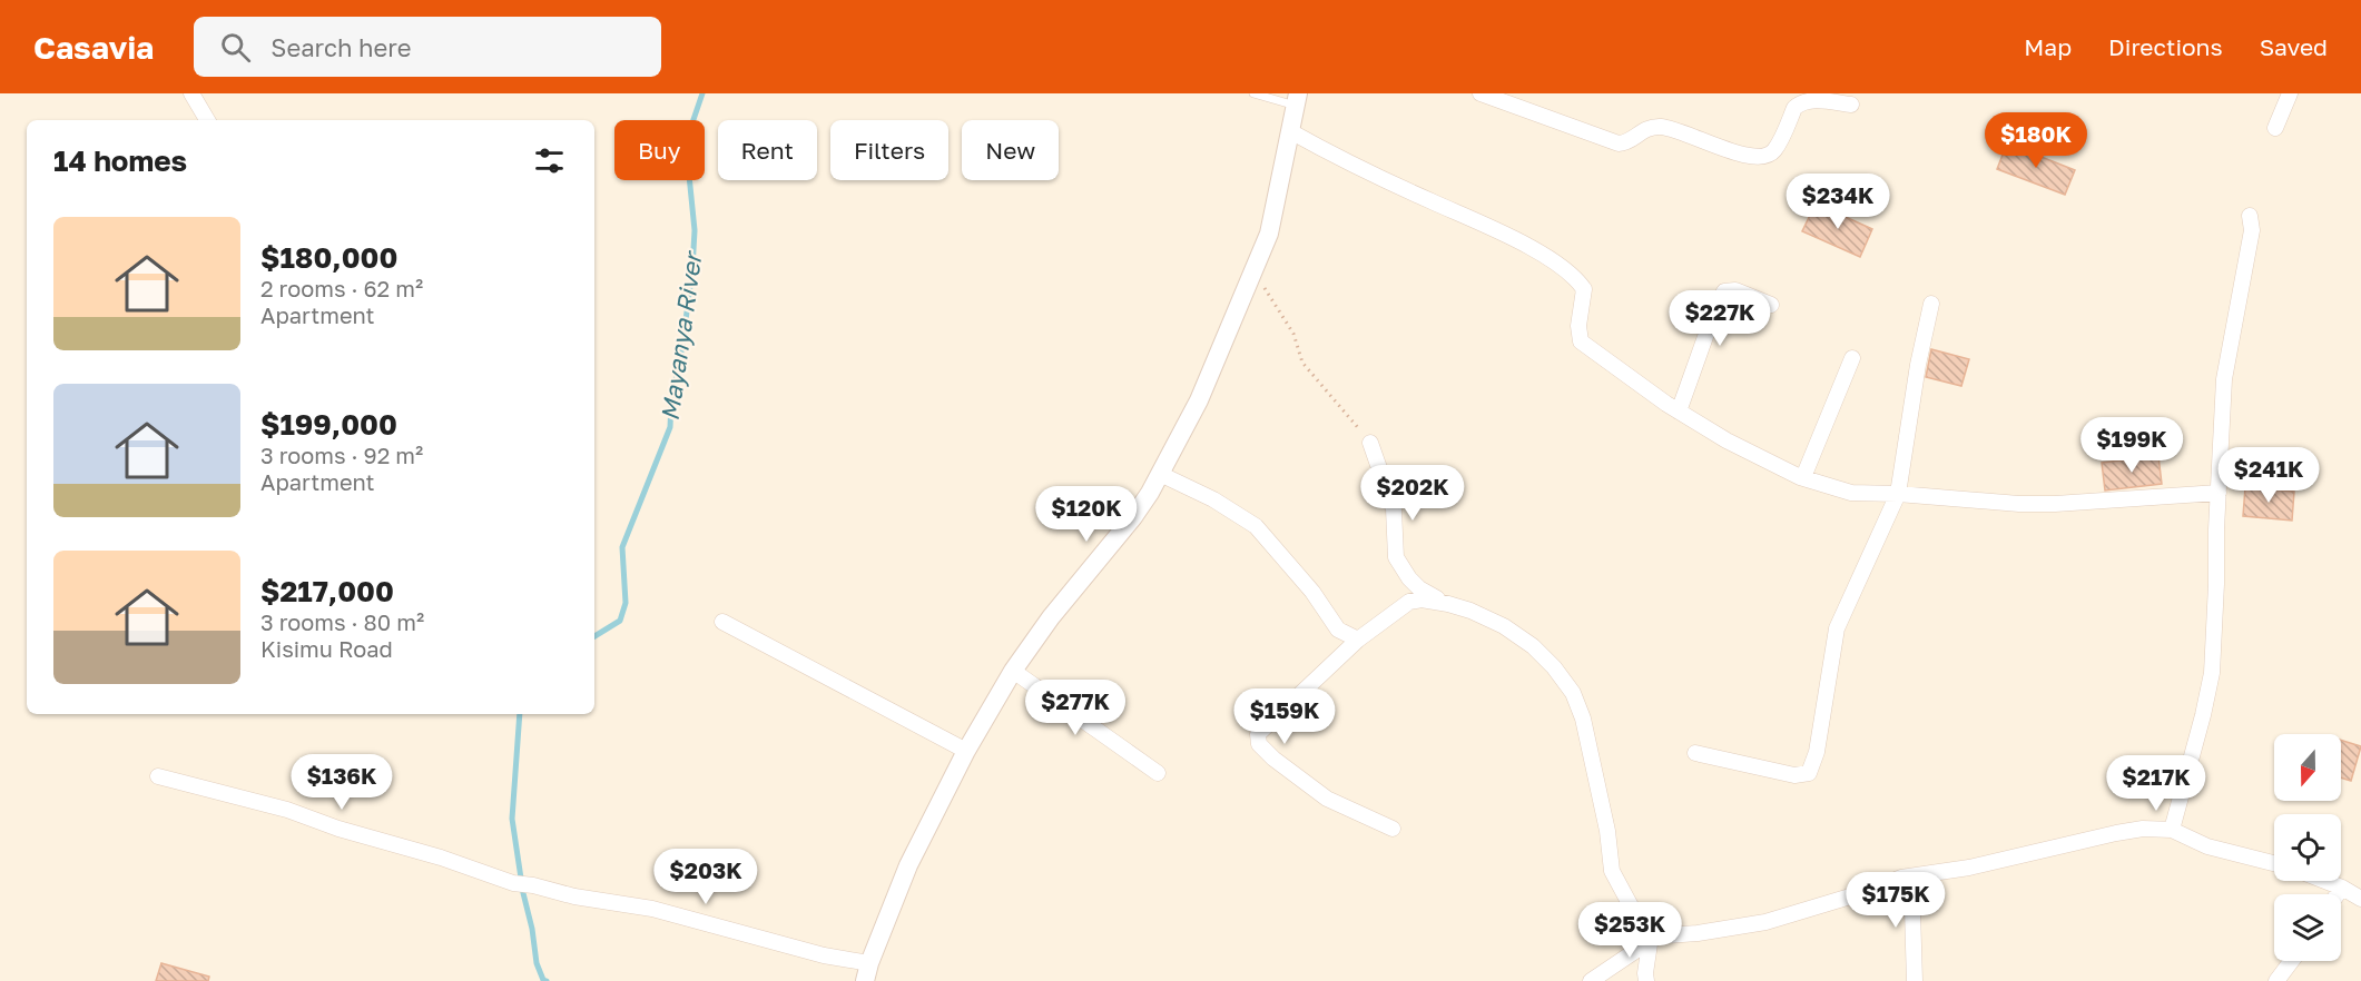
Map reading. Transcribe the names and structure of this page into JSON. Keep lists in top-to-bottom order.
{
  "water": ["Mayanya River"],
  "north": "bottom",
  "page": {
    "header": "Casavia",
    "search": "Search here",
    "nav": ["Map", "Directions", "Saved"],
    "price": [
      "$180K",
      "$234K",
      "$227K",
      "$199K",
      "$241K",
      "$202K",
      "$120K",
      "$277K",
      "$159K",
      "$136K",
      "$217K",
      "$203K",
      "$175K",
      "$253K"
    ],
    "chip": [
      "Buy",
      "Rent",
      "Filters",
      "New"
    ],
    "heading": "14 homes",
    "list": [
      {
        "name": "$180,000",
        "note": "2 rooms · 62 m² · Apartment"
      },
      {
        "name": "$199,000",
        "note": "3 rooms · 92 m² · Apartment"
      },
      {
        "name": "$217,000",
        "note": "3 rooms · 80 m² · Kisimu Road"
      }
    ]
  }
}
